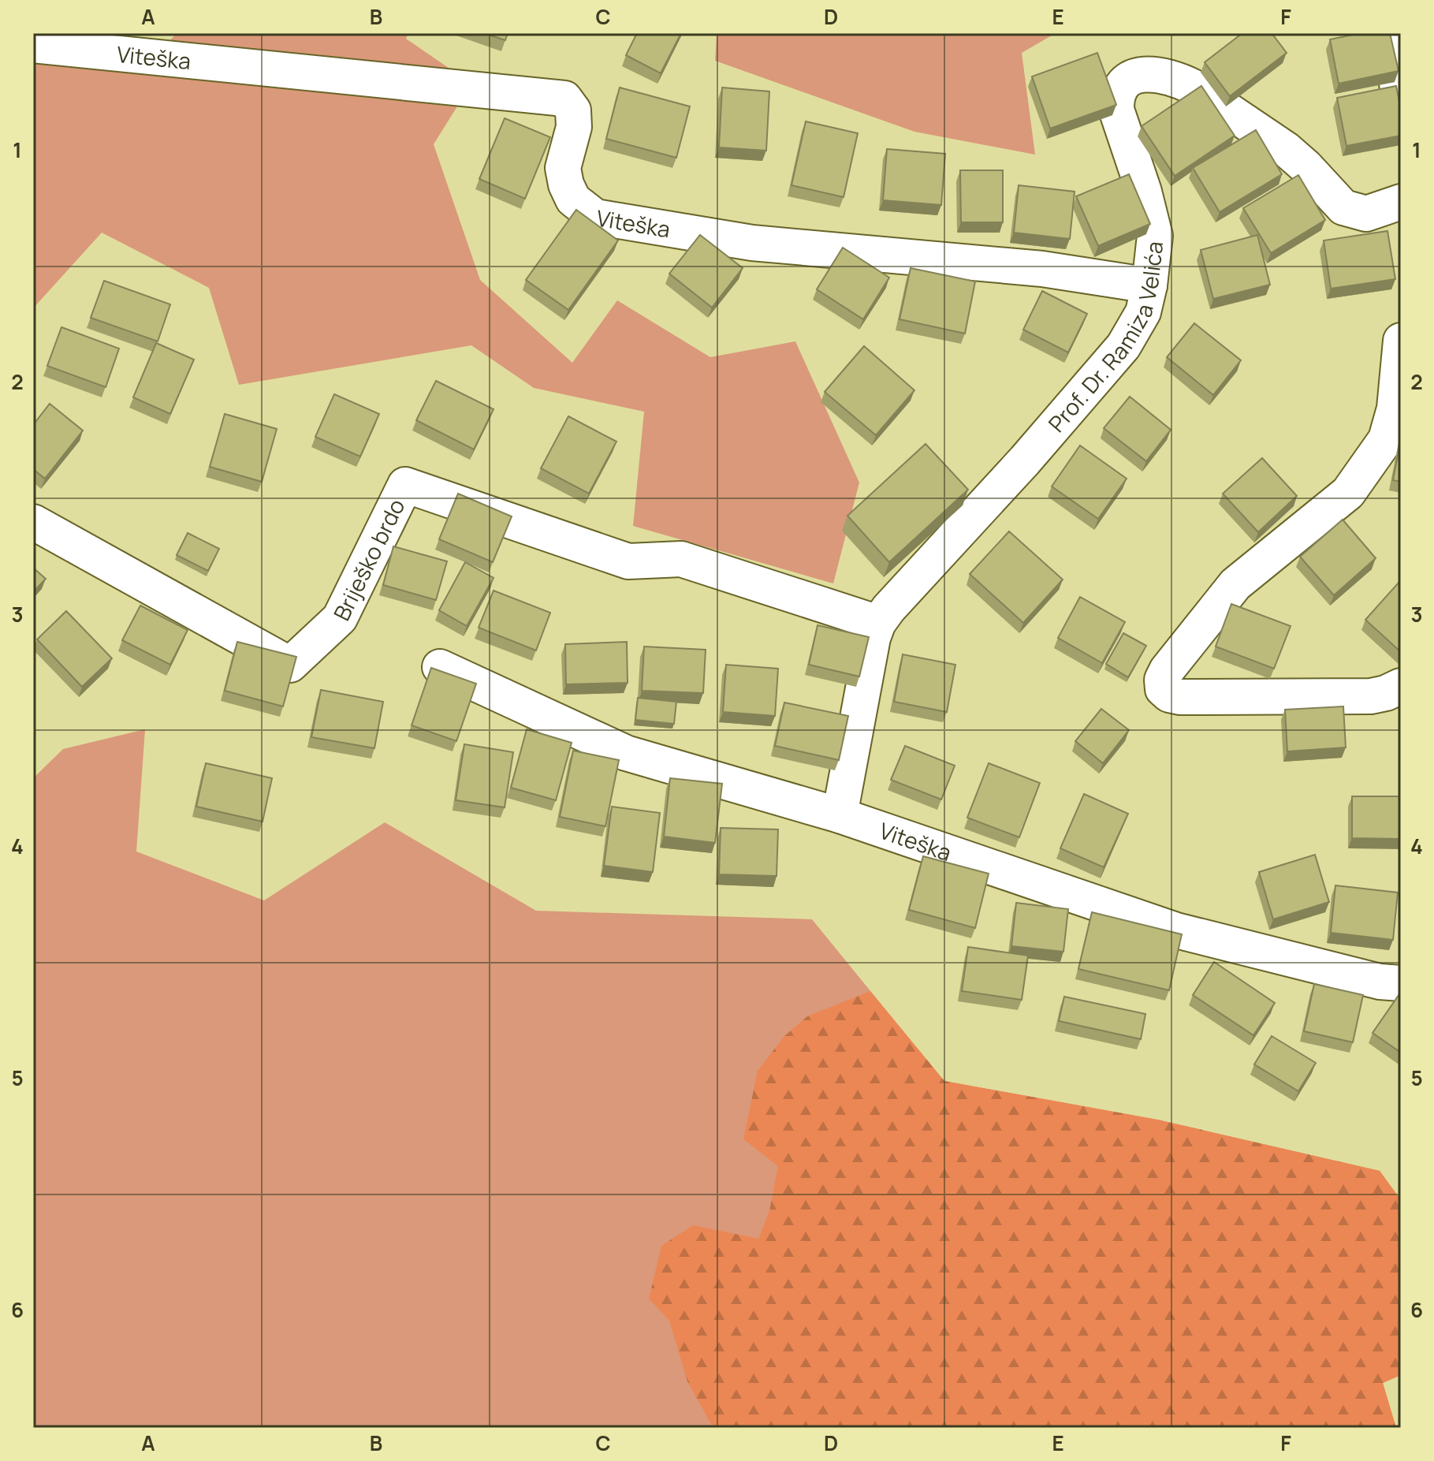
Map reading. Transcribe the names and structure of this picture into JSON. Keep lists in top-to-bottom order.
{
  "streets": {
    "street": ["Viteška", "Prof. Dr. Ramiza Velića", "Briješko brdo"]
  },
  "crossings": [
    ["Viteška", "Prof. Dr. Ramiza Velića"],
    ["Prof. Dr. Ramiza Velića", "Briješko brdo"]
  ],
  "grid": {
    "columns": [
      "A",
      "B",
      "C",
      "D",
      "E",
      "F"
    ],
    "rows": [
      "1",
      "2",
      "3",
      "4",
      "5",
      "6"
    ]
  }
}
